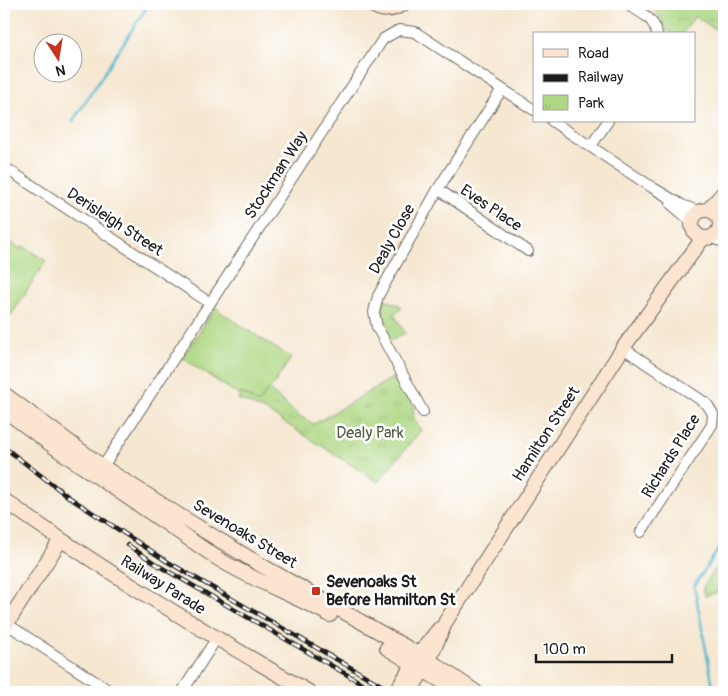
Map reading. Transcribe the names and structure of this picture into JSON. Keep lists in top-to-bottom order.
{
  "streets": {
    "main road": ["Hamilton Street", "Sevenoaks Street", "Railway Parade"],
    "street": [
      "Stockman Way",
      "Eves Place",
      "Derisleigh Street",
      "Dealy Close",
      "Richards Place"
    ]
  },
  "crossings": [
    ["Stockman Way", "Derisleigh Street"],
    ["Stockman Way", "Dealy Close"],
    ["Stockman Way", "Sevenoaks Street"],
    ["Eves Place", "Dealy Close"],
    ["Hamilton Street", "Richards Place"],
    ["Hamilton Street", "Sevenoaks Street"]
  ],
  "parks": ["Dealy Park"],
  "places": {
    "transit": ["Sevenoaks St Before Hamilton St"]
  },
  "legend": ["Road", "Railway", "Park"],
  "scale_bar": "100 m",
  "north": "bottom"
}
